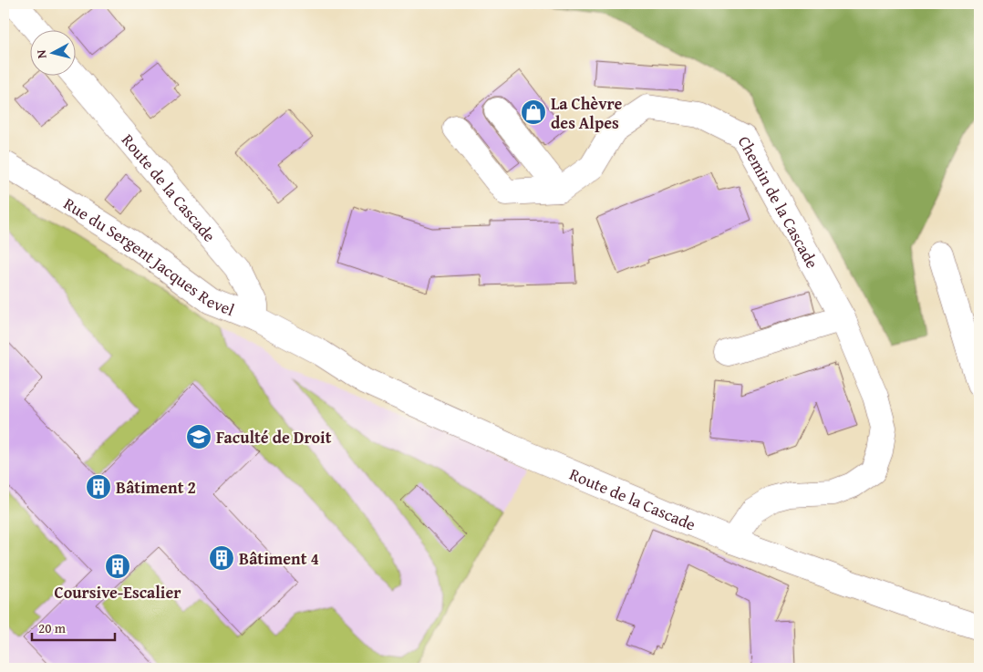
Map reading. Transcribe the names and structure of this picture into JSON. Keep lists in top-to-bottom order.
{
  "streets": {
    "street": ["Route de la Cascade", "Chemin de la Cascade", "Rue du Sergent Jacques Revel"]
  },
  "crossings": [
    ["Route de la Cascade", "Chemin de la Cascade"],
    ["Route de la Cascade", "Rue du Sergent Jacques Revel"]
  ],
  "places": {
    "shop": ["La Chèvre des Alpes"],
    "school or university": ["Faculté de Droit"],
    "building": ["Bâtiment 2", "Bâtiment 4", "Coursive-Escalier"]
  },
  "scale_bar": "20 m",
  "north": "left"
}
